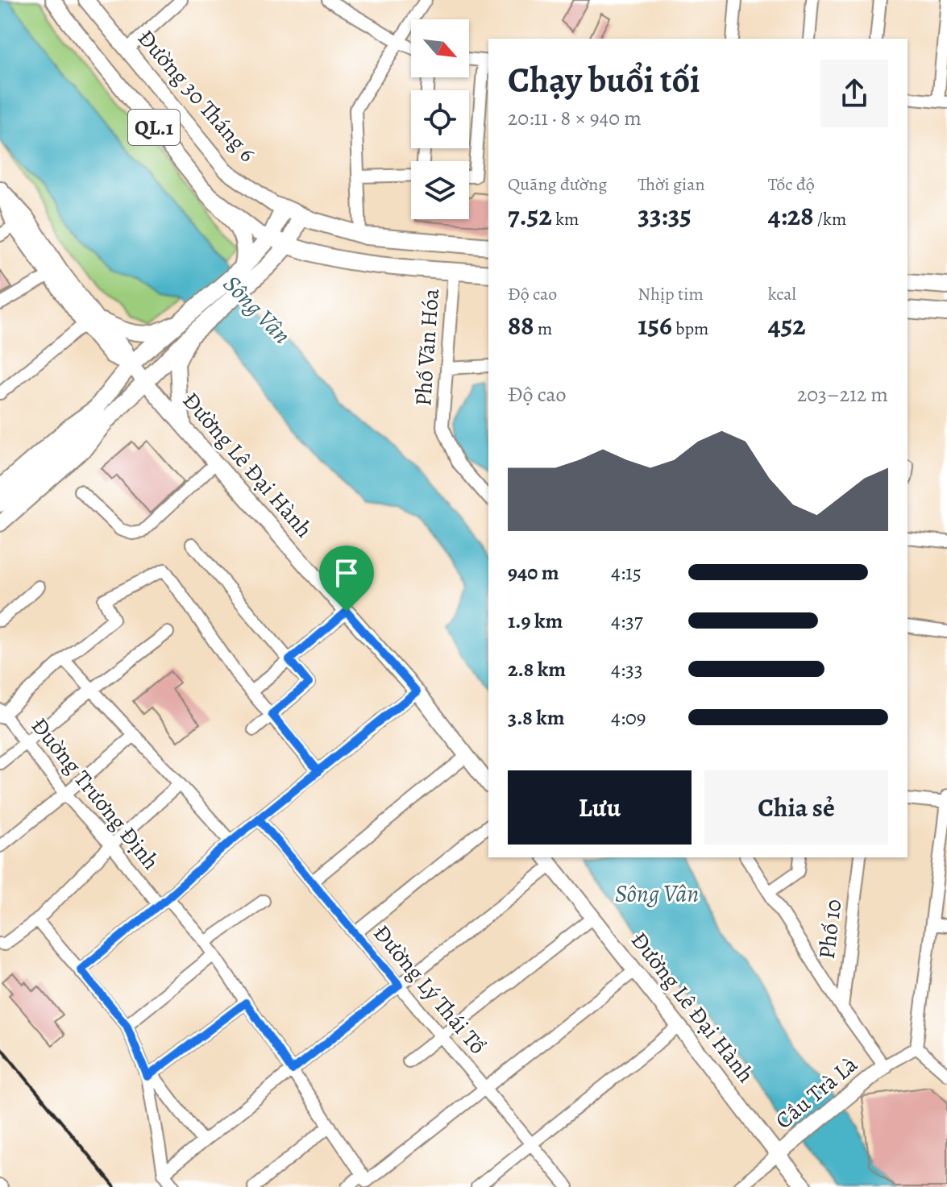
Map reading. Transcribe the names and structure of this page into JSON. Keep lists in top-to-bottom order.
{
  "streets": {
    "highway": ["QL.1"],
    "main road": ["Đường 30 Tháng 6", "Đường Lê Đại Hành", "Cầu Trà Là"],
    "street": [
      "Phố Văn Hóa",
      "Đuờng Trương Định",
      "Phố 10",
      "Đường Lý Thái Tổ"
    ]
  },
  "crossings": [
    ["Đường 30 Tháng 6", "QL.1"],
    ["QL.1", "Phố Văn Hóa"],
    ["Đường Lê Đại Hành", "Cầu Trà Là"]
  ],
  "water": ["Sông Vân"],
  "north": "bottom right",
  "page": {
    "heading": ["Chạy buổi tối", "20:11 · 8 × 940 m"],
    "stats": [
      ["Quãng đường", "7.52 km"],
      ["Thời gian", "33:35"],
      ["Tốc độ", "4:28 /km"],
      ["Độ cao", "88 m"],
      ["Nhịp tim", "156 bpm"],
      ["kcal", "452"]
    ],
    "chart": ["Độ cao", "203–212 m"],
    "list": [
      {
        "name": "940 m",
        "note": "4:15"
      },
      {
        "name": "1.9 km",
        "note": "4:37"
      },
      {
        "name": "2.8 km",
        "note": "4:33"
      },
      {
        "name": "3.8 km",
        "note": "4:09"
      }
    ],
    "buttons": ["Lưu", "Chia sẻ"]
  }
}
